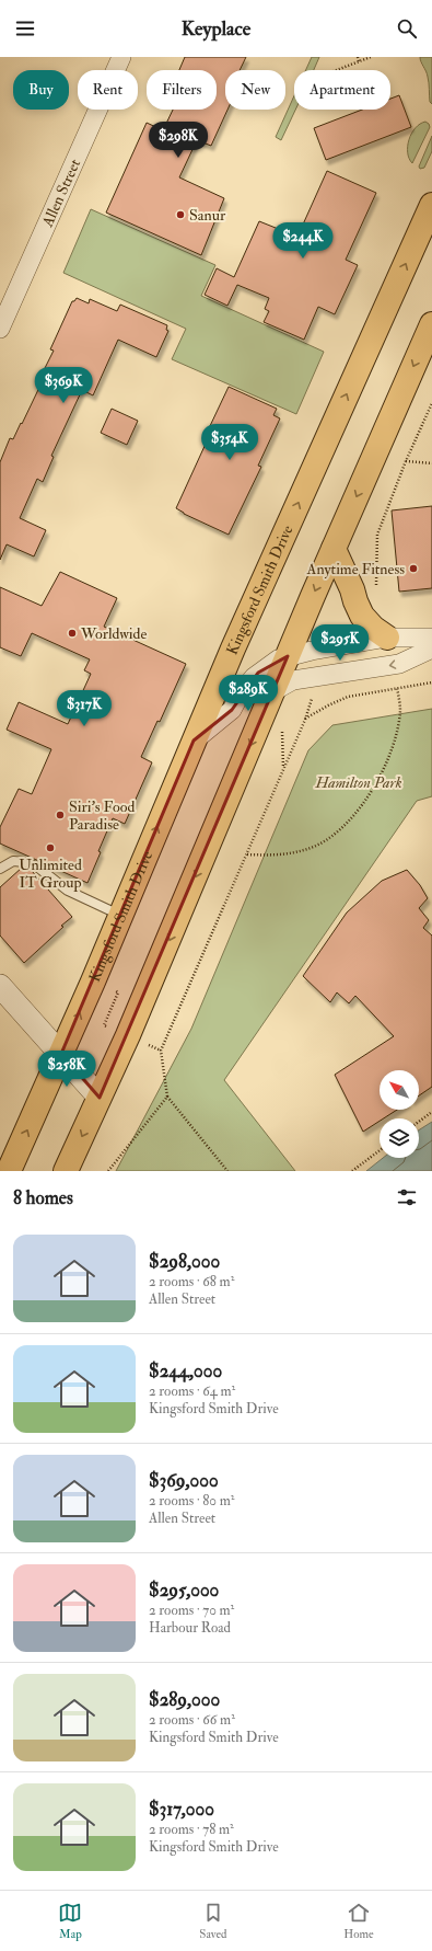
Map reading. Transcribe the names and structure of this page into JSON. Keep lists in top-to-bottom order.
{
  "streets": {
    "highway": ["Kingsford Smith Drive"],
    "street": ["Allen Street"]
  },
  "parks": ["Hamilton Park"],
  "places": [
    "Sanur",
    "Anytime Fitness",
    "Worldwide",
    "Siri's Food Paradise",
    "Unlimited IT Group"
  ],
  "north": "top left",
  "page": {
    "header": "Keyplace",
    "chip": [
      "Buy",
      "Rent",
      "Filters",
      "New",
      "Apartment"
    ],
    "price": [
      "$298K",
      "$244K",
      "$369K",
      "$354K",
      "$295K",
      "$289K",
      "$317K",
      "$258K"
    ],
    "heading": "8 homes",
    "list": [
      {
        "name": "$298,000",
        "note": "2 rooms · 68 m² · Allen Street"
      },
      {
        "name": "$244,000",
        "note": "2 rooms · 64 m² · Kingsford Smith Drive"
      },
      {
        "name": "$369,000",
        "note": "2 rooms · 80 m² · Allen Street"
      },
      {
        "name": "$295,000",
        "note": "2 rooms · 70 m² · Harbour Road"
      },
      {
        "name": "$289,000",
        "note": "2 rooms · 66 m² · Kingsford Smith Drive"
      },
      {
        "name": "$317,000",
        "note": "2 rooms · 78 m² · Kingsford Smith Drive"
      }
    ],
    "tabs": ["Map", "Saved", "Home"]
  }
}
